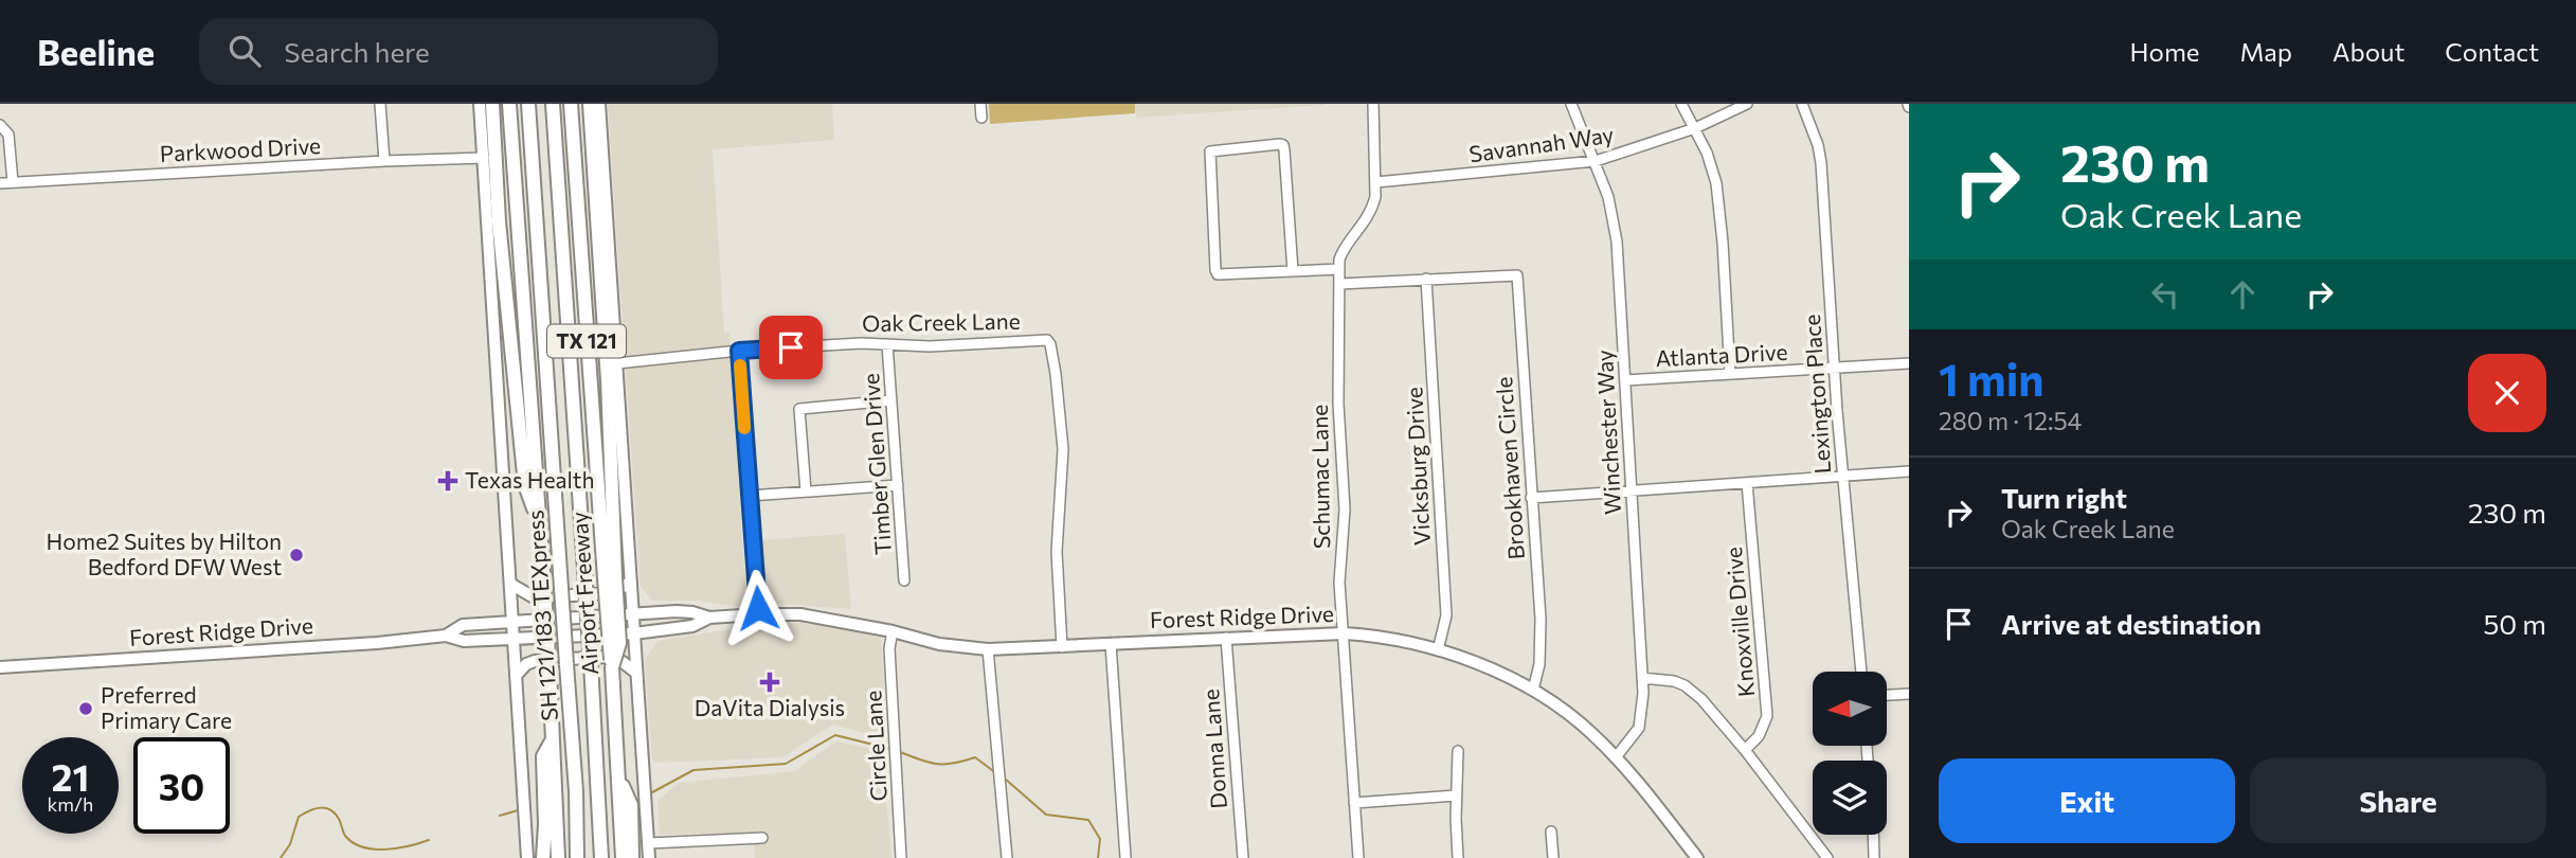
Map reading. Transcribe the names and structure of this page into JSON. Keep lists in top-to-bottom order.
{
  "streets": {
    "highway": ["TX 121", "Airport Freeway", "SH 121/183 TEXpress"],
    "main road": ["Forest Ridge Drive"],
    "street": [
      "Savannah Way",
      "Parkwood Drive",
      "Oak Creek Lane",
      "Atlanta Drive",
      "Lexington Place",
      "Winchester Way",
      "Timber Glen Drive",
      "Vicksburg Drive",
      "Brookhaven Circle",
      "Schumac Lane",
      "Knoxville Drive",
      "Circle Lane",
      "Donna Lane"
    ]
  },
  "crossings": [
    ["Savannah Way", "Winchester Way"],
    ["Savannah Way", "Schumac Lane"],
    ["Oak Creek Lane", "Timber Glen Drive"],
    ["Oak Creek Lane", "Airport Freeway"],
    ["Oak Creek Lane", "Forest Ridge Drive"],
    ["Atlanta Drive", "Lexington Place"],
    ["Atlanta Drive", "Winchester Way"],
    ["Winchester Way", "Forest Ridge Drive"],
    ["Vicksburg Drive", "Brookhaven Circle"],
    ["Vicksburg Drive", "Forest Ridge Drive"],
    ["Brookhaven Circle", "Forest Ridge Drive"],
    ["Schumac Lane", "Forest Ridge Drive"],
    ["Airport Freeway", "Forest Ridge Drive"],
    ["Forest Ridge Drive", "Circle Lane"],
    ["Forest Ridge Drive", "Donna Lane"]
  ],
  "places": {
    "health": ["Texas Health", "DaVita Dialysis"],
    "other": ["Home2 Suites by Hilton Bedford DFW West", "Preferred Primary Care"]
  },
  "north": "left",
  "page": {
    "header": "Beeline",
    "search": "Search here",
    "nav": [
      "Home",
      "Map",
      "About",
      "Contact"
    ],
    "turn": ["230 m", "Oak Creek Lane"],
    "heading": ["1 min", "280 m · 12:54"],
    "list": [
      {
        "name": "Turn right",
        "note": "Oak Creek Lane",
        "value": "230 m"
      },
      {
        "name": "Arrive at destination",
        "value": "50 m"
      }
    ],
    "speed": "21 km/h",
    "limit": "30",
    "buttons": ["Exit", "Share"]
  }
}
